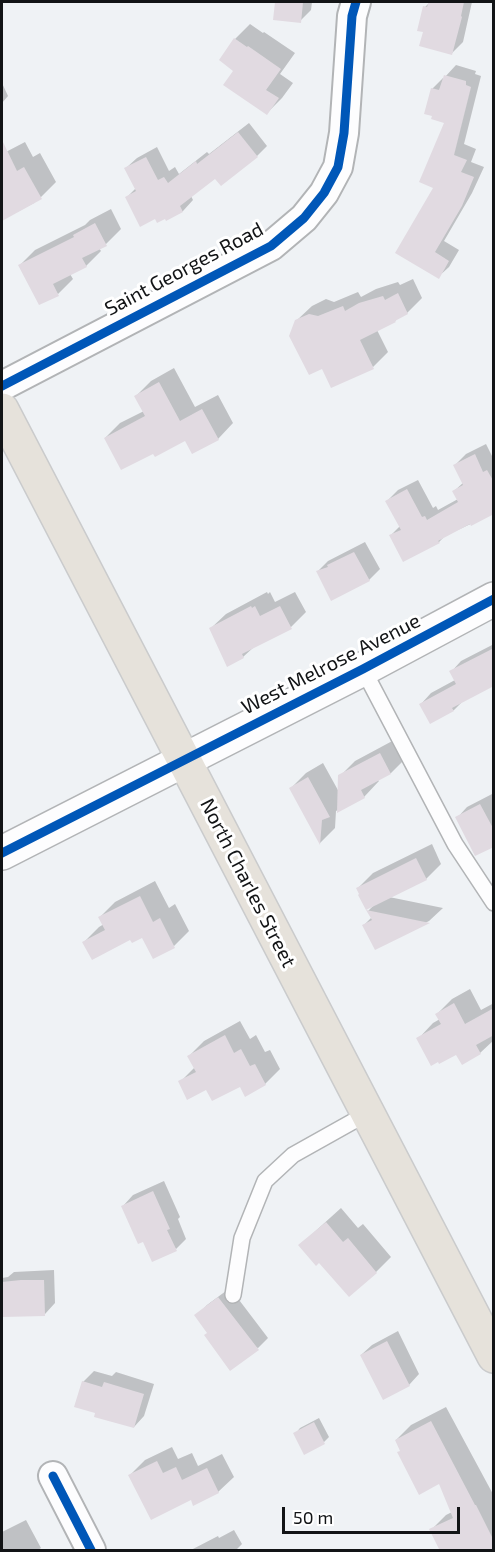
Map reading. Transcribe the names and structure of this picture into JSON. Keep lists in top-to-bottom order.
{
  "streets": {
    "main road": ["North Charles Street"],
    "street": ["Saint Georges Road", "West Melrose Avenue"]
  },
  "crossings": [
    ["West Melrose Avenue", "North Charles Street"]
  ],
  "scale_bar": "50 m"
}
